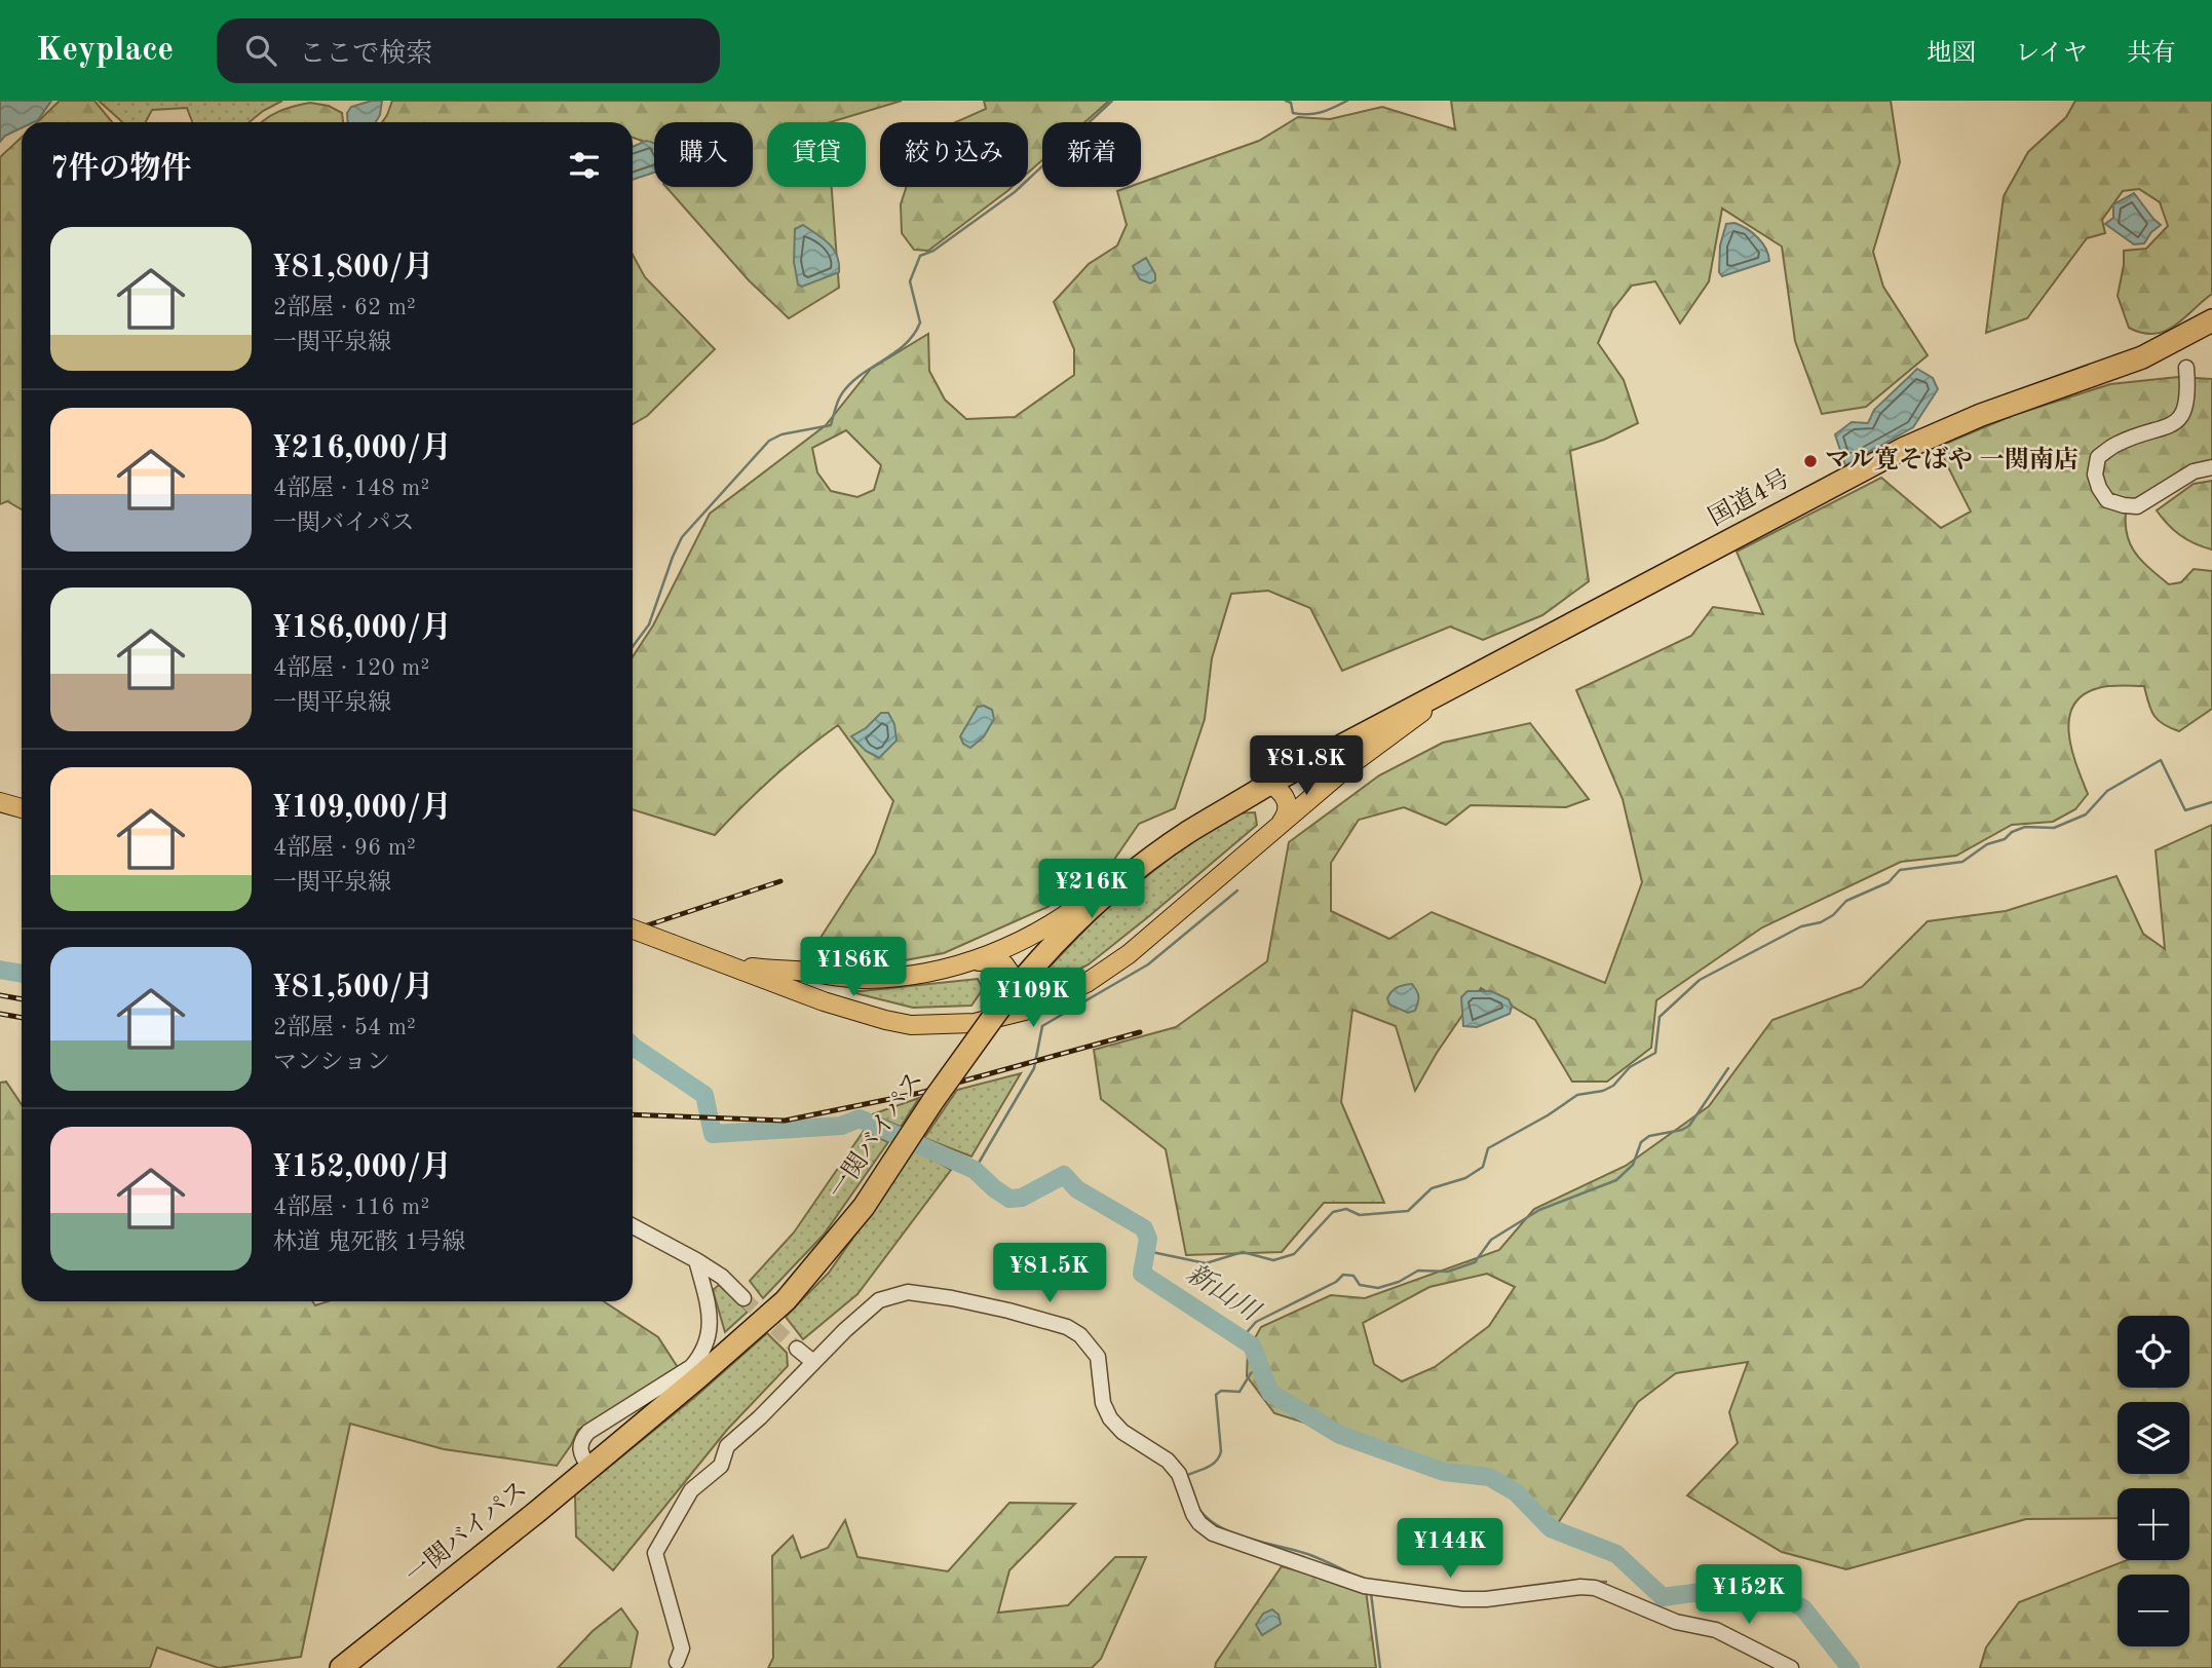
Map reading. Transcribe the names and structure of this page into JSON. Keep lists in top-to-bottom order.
{
  "streets": {
    "highway": ["国道4号", "一関バイパス"]
  },
  "crossings": [
    ["国道4号", "一関バイパス"]
  ],
  "water": ["新山川"],
  "places": ["マル寛そばや 一関南店"],
  "page": {
    "header": "Keyplace",
    "search": "ここで検索",
    "nav": ["地図", "レイヤ", "共有"],
    "chip": [
      "購入",
      "賃貸",
      "絞り込み",
      "新着"
    ],
    "heading": "7件の物件",
    "list": [
      {
        "name": "¥81,800/月",
        "note": "2部屋 · 62 m² · 一関平泉線"
      },
      {
        "name": "¥216,000/月",
        "note": "4部屋 · 148 m² · 一関バイパス"
      },
      {
        "name": "¥186,000/月",
        "note": "4部屋 · 120 m² · 一関平泉線"
      },
      {
        "name": "¥109,000/月",
        "note": "4部屋 · 96 m² · 一関平泉線"
      },
      {
        "name": "¥81,500/月",
        "note": "2部屋 · 54 m² · マンション"
      },
      {
        "name": "¥152,000/月",
        "note": "4部屋 · 116 m² · 林道 鬼死骸 1号線"
      }
    ],
    "price": [
      "¥81.8K",
      "¥216K",
      "¥186K",
      "¥109K",
      "¥81.5K",
      "¥144K",
      "¥152K"
    ],
    "map_buttons": ["+", "−"]
  }
}
